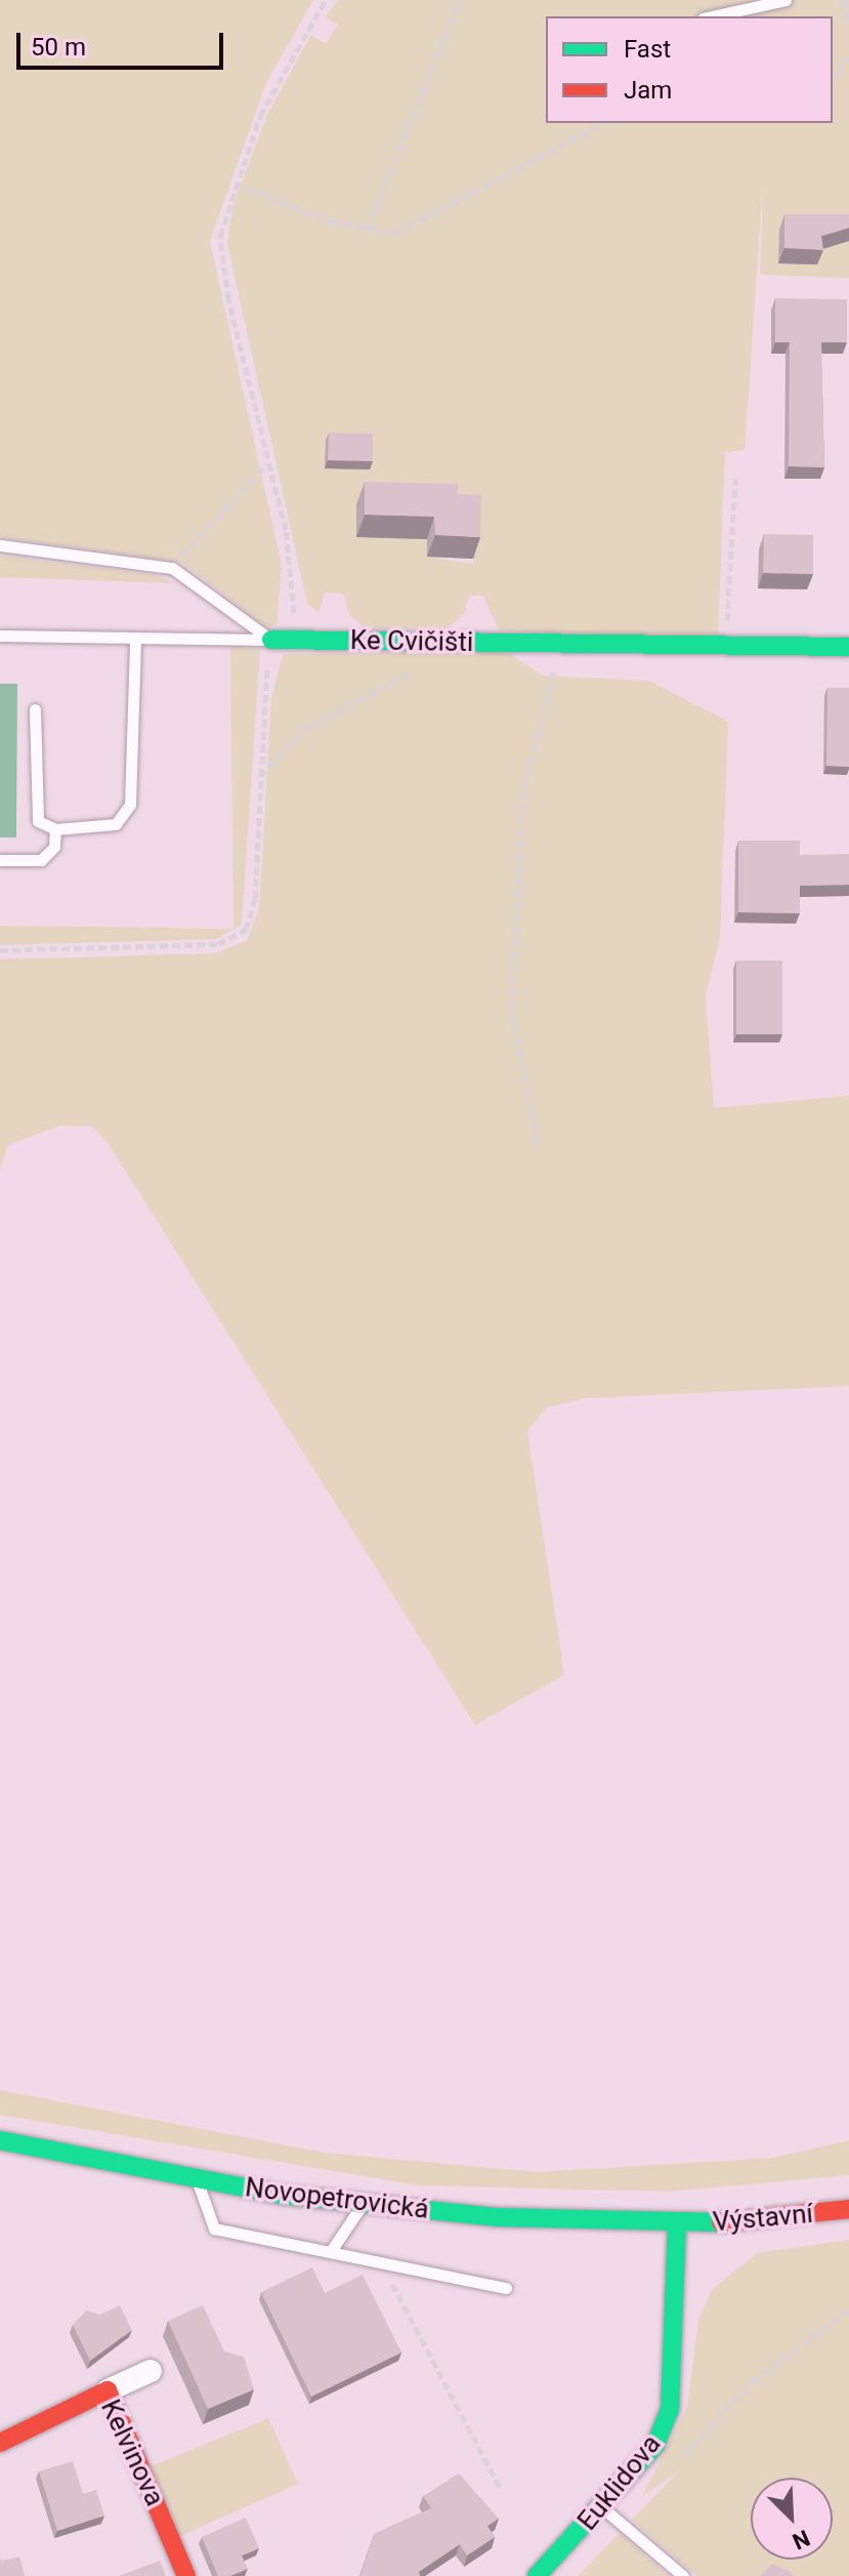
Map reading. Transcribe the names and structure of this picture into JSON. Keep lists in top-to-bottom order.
{
  "streets": {
    "street": [
      "Ke Cvičišti",
      "Novopetrovická",
      "Výstavní",
      "Kelvinova",
      "Euklidova"
    ]
  },
  "crossings": [
    ["Novopetrovická", "Výstavní"],
    ["Novopetrovická", "Euklidova"],
    ["Výstavní", "Euklidova"]
  ],
  "legend": ["Fast", "Jam"],
  "scale_bar": "50 m",
  "north": "bottom right"
}
